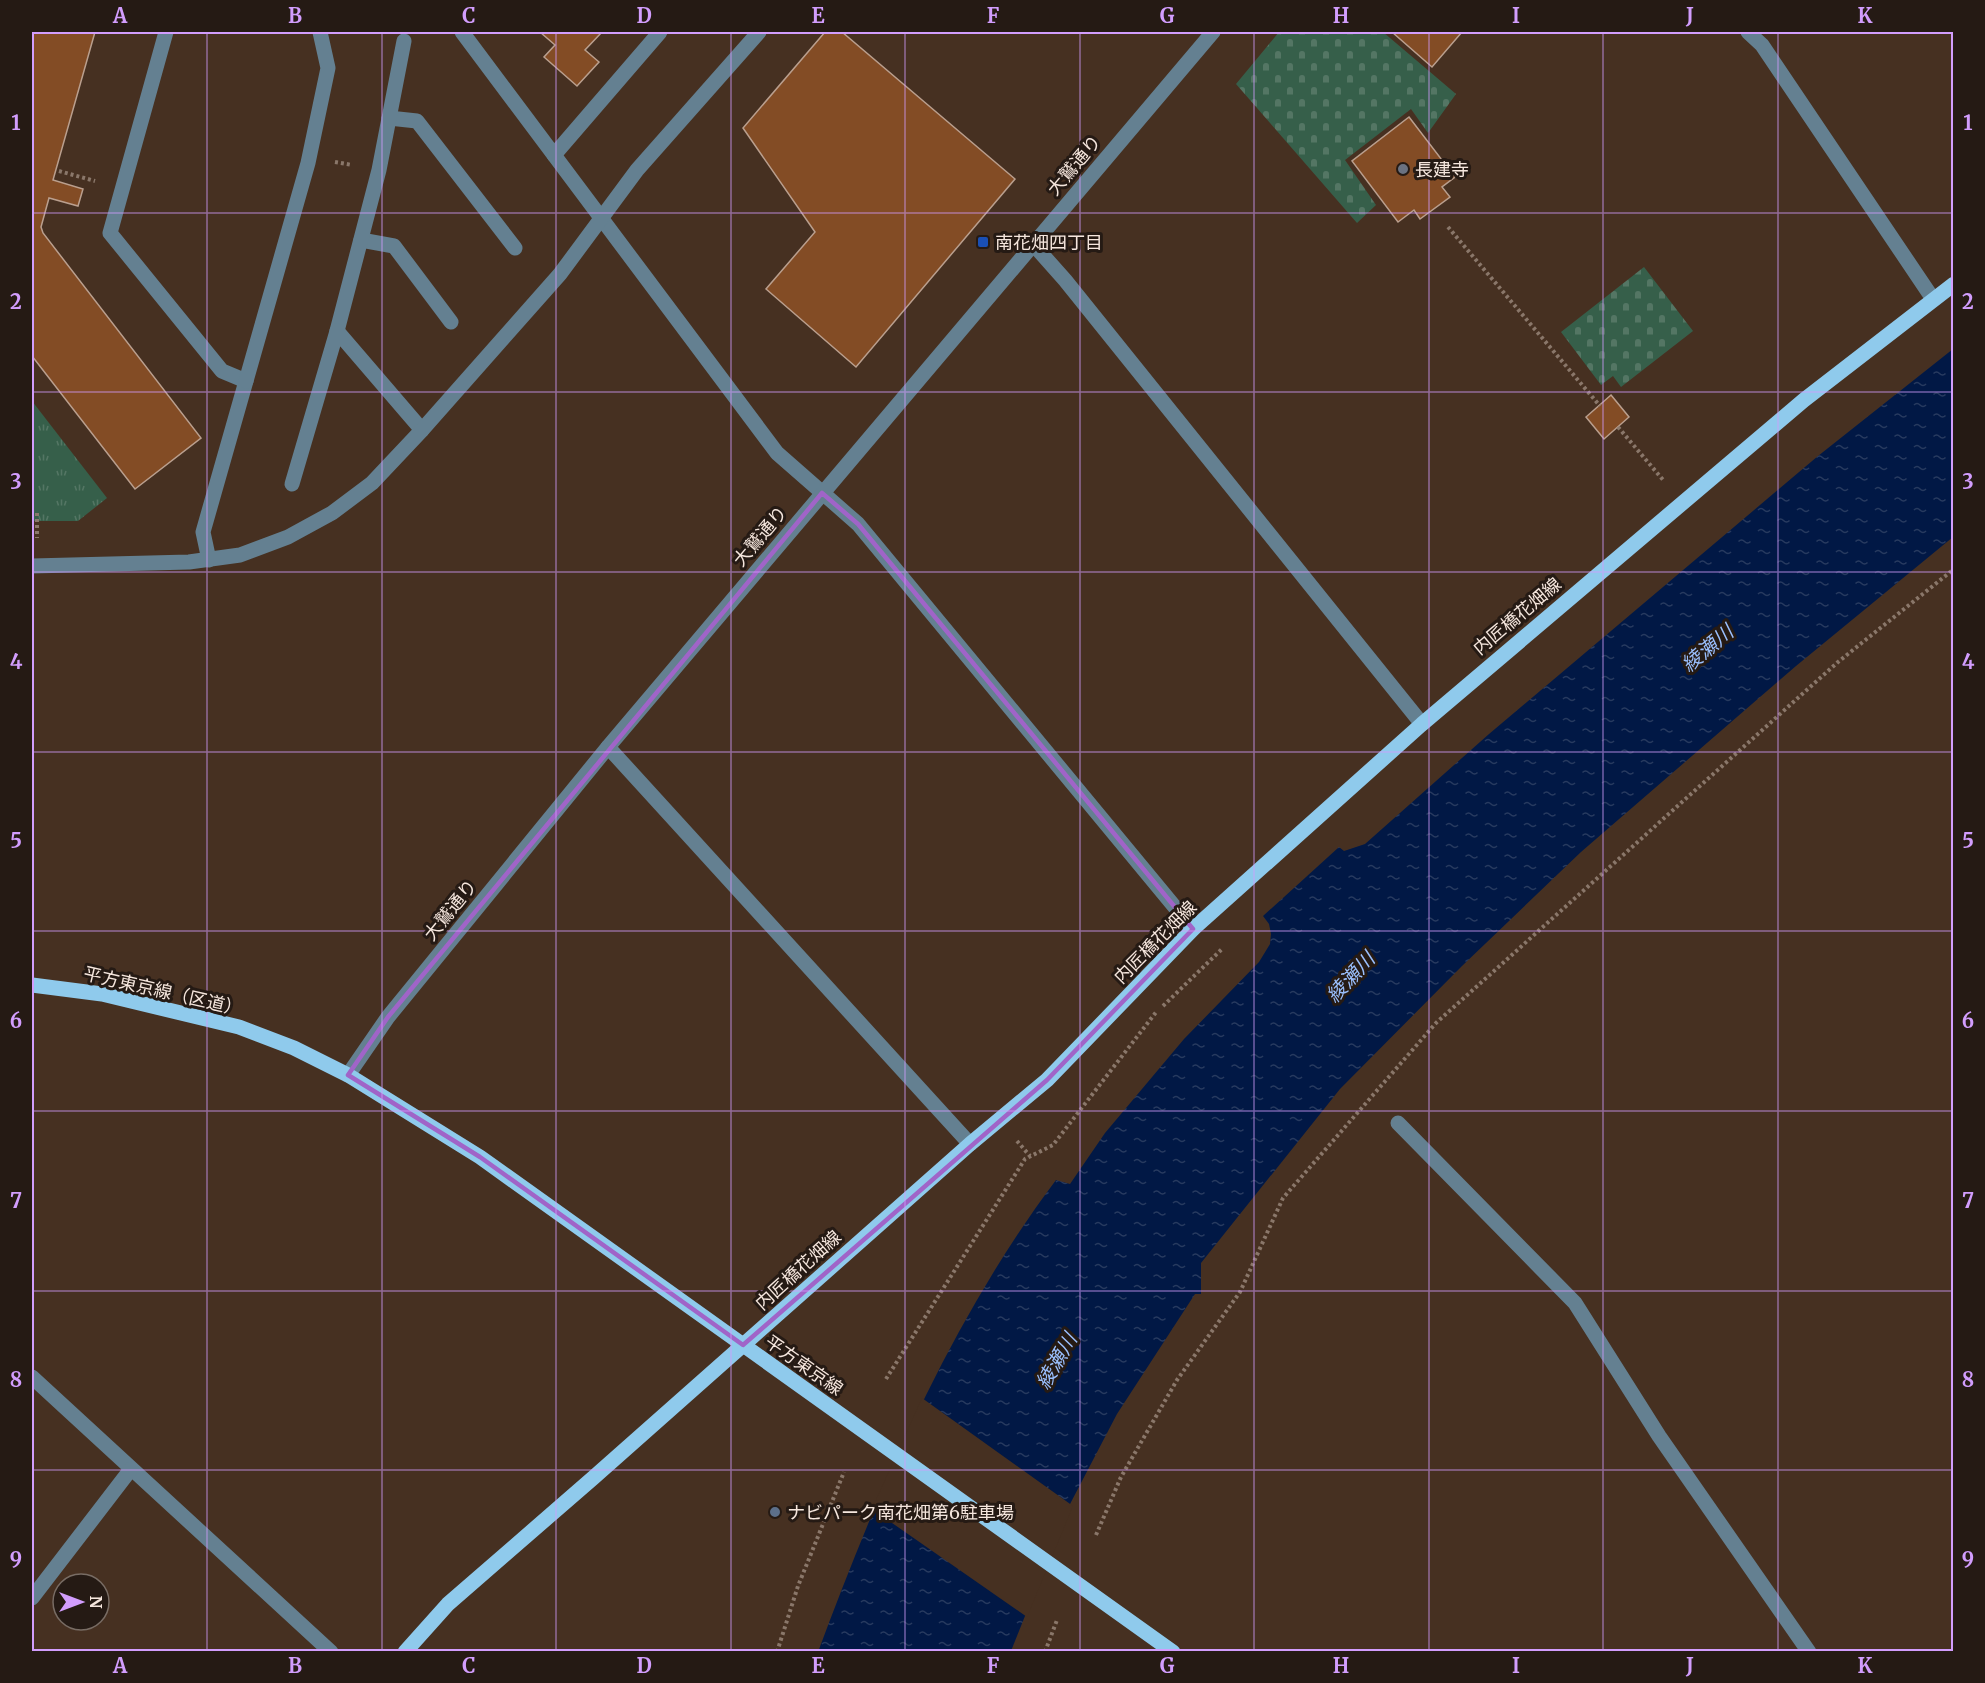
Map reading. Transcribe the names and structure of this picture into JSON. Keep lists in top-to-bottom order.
{
  "streets": {
    "main road": ["内匠橋花畑線", "平方東京線（区道）", "平方東京線"],
    "street": ["大鷲通り"]
  },
  "crossings": [
    ["大鷲通り", "平方東京線（区道）"],
    ["大鷲通り", "平方東京線"],
    ["内匠橋花畑線", "平方東京線"],
    ["平方東京線（区道）", "平方東京線"]
  ],
  "water": ["綾瀬川"],
  "places": {
    "other": ["長建寺", "ナビパーク南花畑第6駐車場"],
    "transit": ["南花畑四丁目"]
  },
  "north": "right",
  "grid": {
    "columns": [
      "A",
      "B",
      "C",
      "D",
      "E",
      "F",
      "G",
      "H",
      "I",
      "J",
      "K"
    ],
    "rows": [
      "1",
      "2",
      "3",
      "4",
      "5",
      "6",
      "7",
      "8",
      "9"
    ]
  }
}
